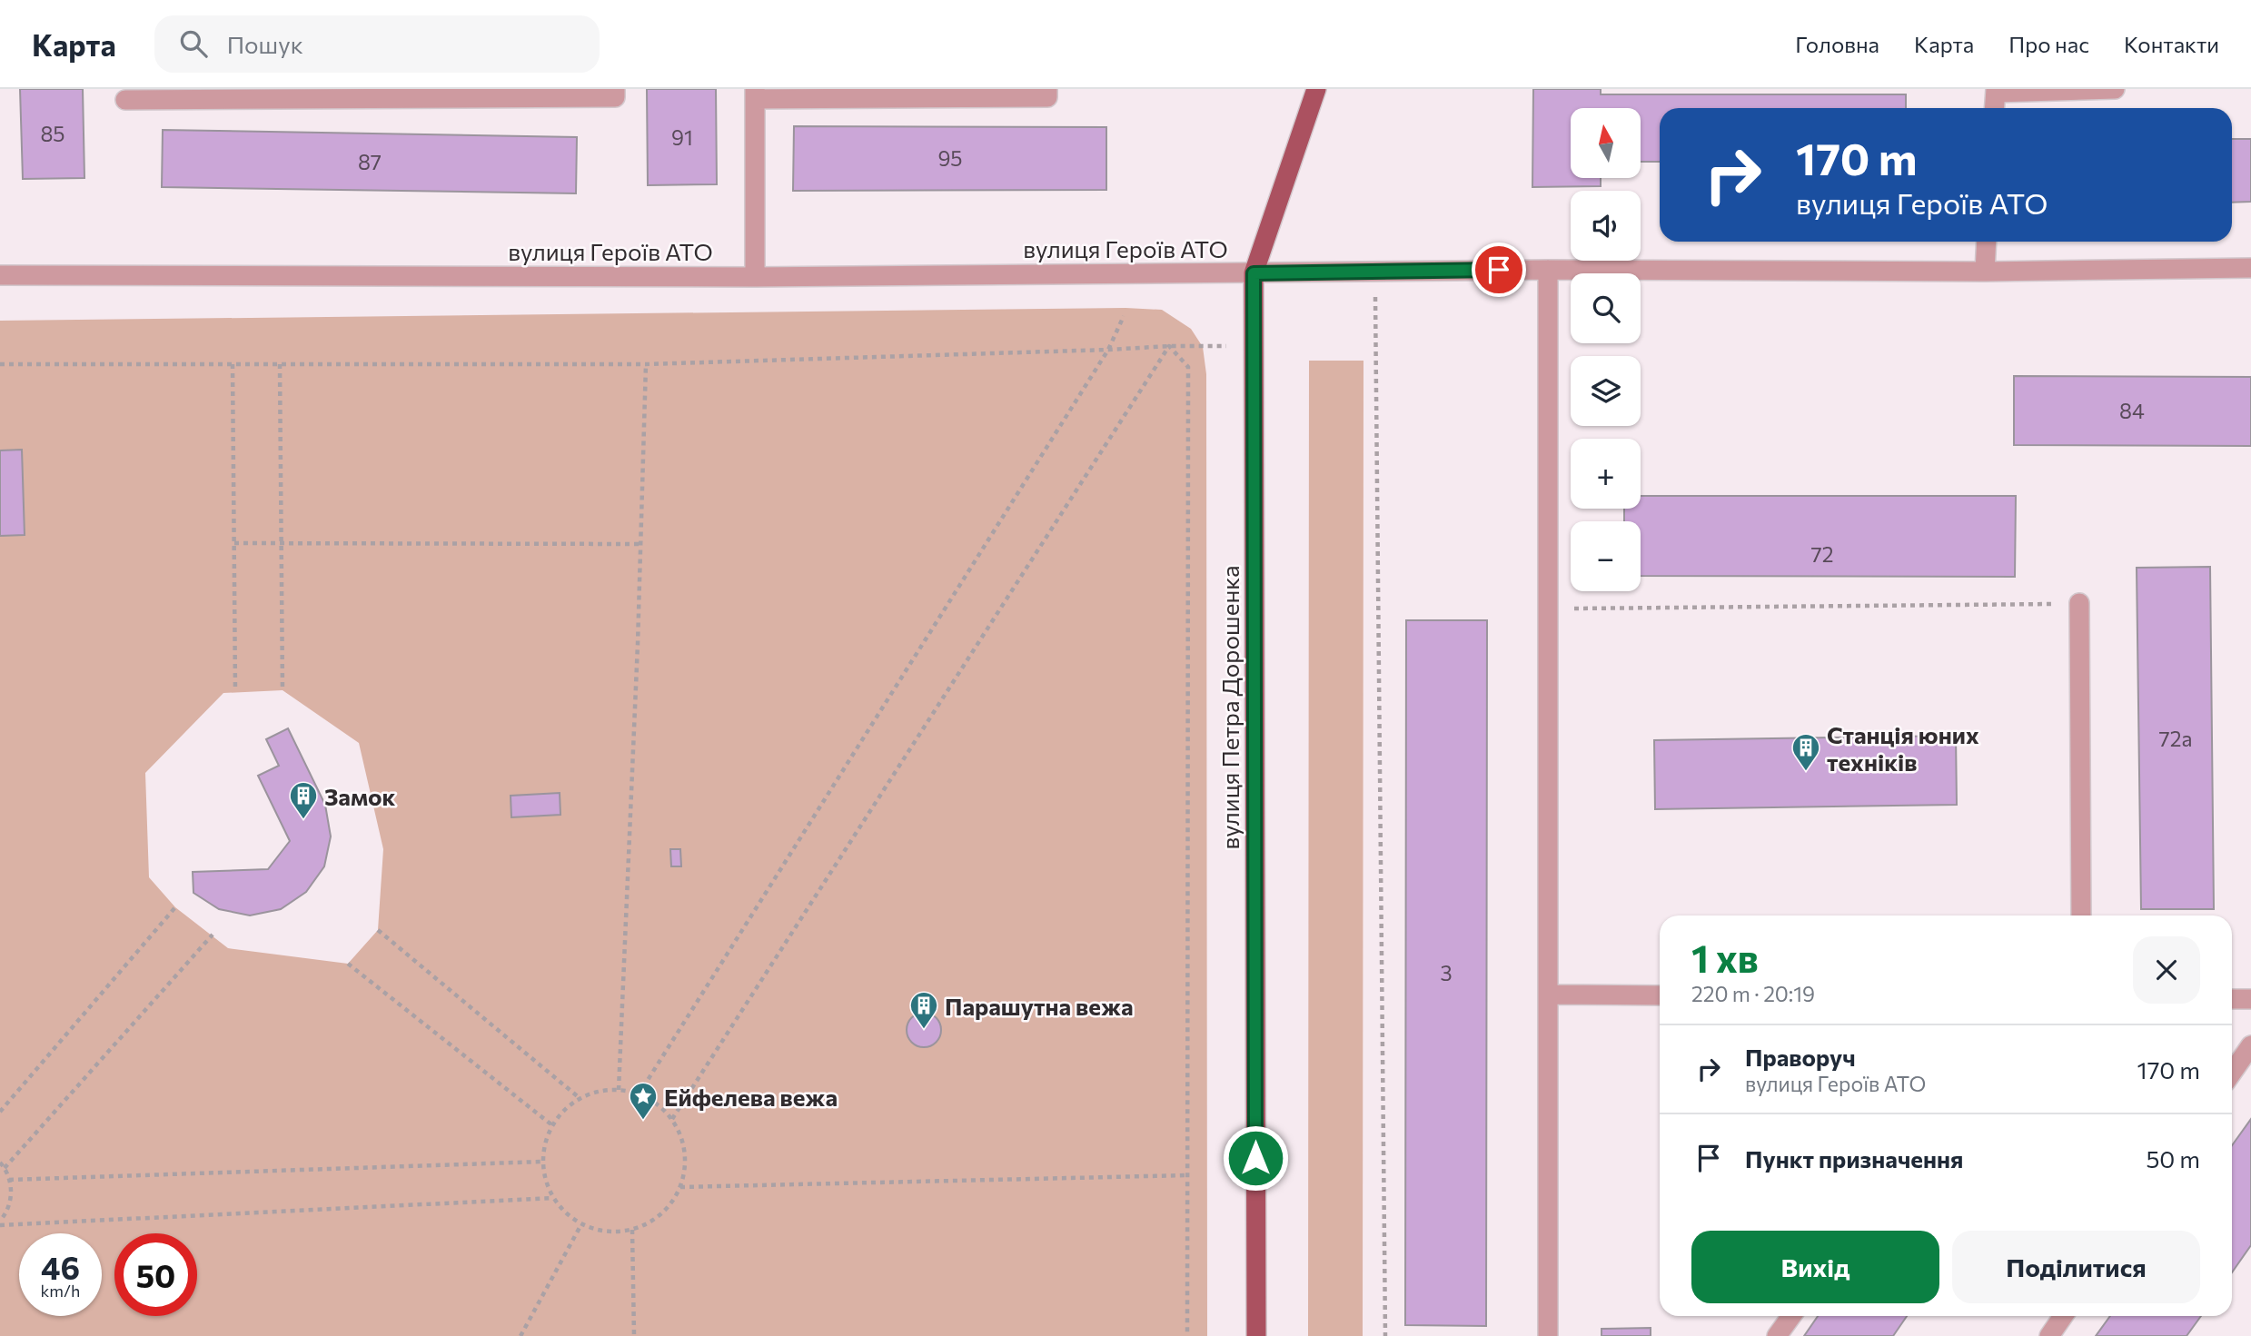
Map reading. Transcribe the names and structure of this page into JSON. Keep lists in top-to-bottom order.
{
  "streets": {
    "main road": ["вулиця Петра Дорошенка"],
    "street": ["вулиця Героїв АТО"]
  },
  "crossings": [
    ["вулиця Героїв АТО", "вулиця Петра Дорошенка"]
  ],
  "places": {
    "building": ["Станція юних техніків", "Замок", "Парашутна вежа"],
    "place": ["Ейфелева вежа"]
  },
  "house_numbers": [
    "85",
    "91",
    "95",
    "87",
    "84",
    "72",
    "72а",
    "3"
  ],
  "north": "top",
  "page": {
    "header": "Карта",
    "search": "Пошук",
    "nav": [
      "Головна",
      "Карта",
      "Про нас",
      "Контакти"
    ],
    "map_buttons": ["+", "−"],
    "turn": ["170 m", "вулиця Героїв АТО"],
    "heading": ["1 хв", "220 m · 20:19"],
    "list": [
      {
        "name": "Праворуч",
        "note": "вулиця Героїв АТО",
        "value": "170 m"
      },
      {
        "name": "Пункт призначення",
        "value": "50 m"
      }
    ],
    "buttons": ["Вихід", "Поділитися"],
    "speed": "46 km/h",
    "limit": "50"
  }
}
